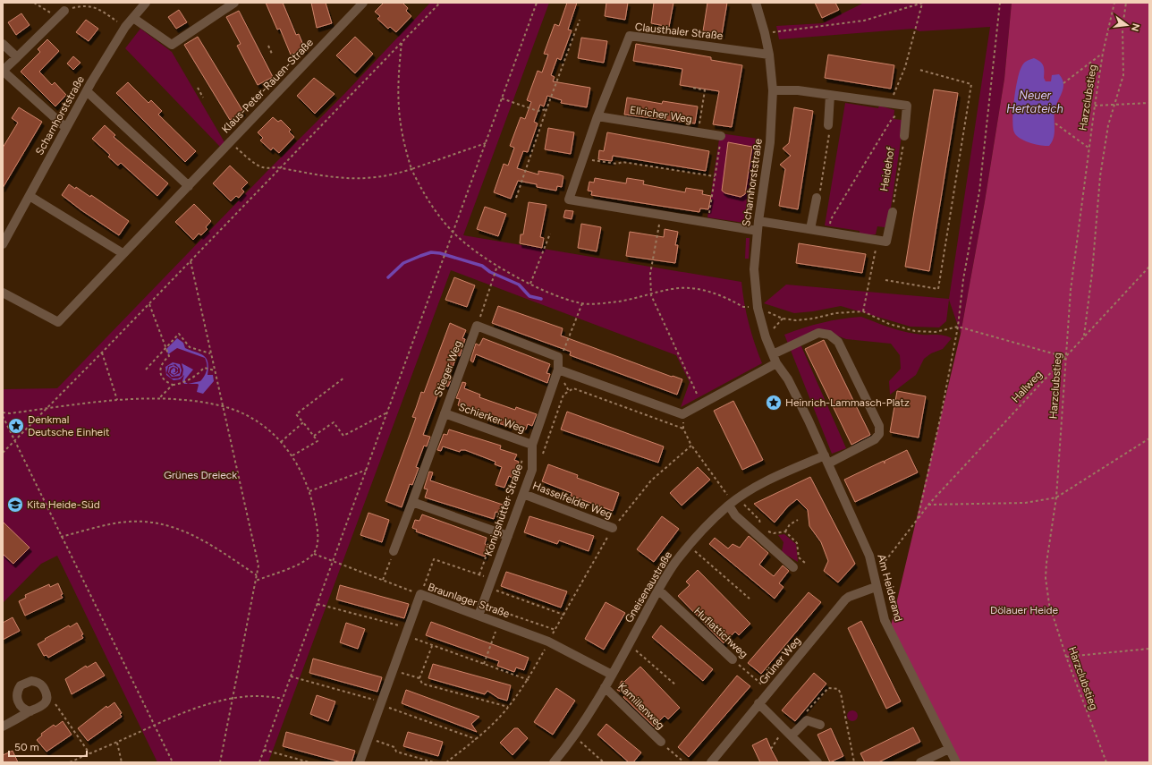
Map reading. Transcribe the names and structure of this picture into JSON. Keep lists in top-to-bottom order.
{
  "streets": {
    "street": [
      "Clausthaler Straße",
      "Klaus-Peter-Rauen-Straße",
      "Ellricher Weg",
      "Scharnhorststraße",
      "Heidehof",
      "Stieger Weg",
      "Schierker Weg",
      "Hasselfelder Weg",
      "Königshütter Straße",
      "Gneisenaustraße",
      "Am Heiderand",
      "Braunlager Straße",
      "Huflattichweg",
      "Grüner Weg",
      "Kamillenweg"
    ],
    "path": ["Harzclubstieg", "Hallweg"]
  },
  "crossings": [
    ["Clausthaler Straße", "Ellricher Weg"],
    ["Clausthaler Straße", "Scharnhorststraße"],
    ["Harzclubstieg", "Hallweg"],
    ["Scharnhorststraße", "Gneisenaustraße"],
    ["Stieger Weg", "Schierker Weg"],
    ["Hallweg", "Am Heiderand"],
    ["Schierker Weg", "Königshütter Straße"],
    ["Hasselfelder Weg", "Königshütter Straße"],
    ["Königshütter Straße", "Braunlager Straße"],
    ["Gneisenaustraße", "Am Heiderand"],
    ["Gneisenaustraße", "Braunlager Straße"],
    ["Gneisenaustraße", "Huflattichweg"],
    ["Gneisenaustraße", "Kamillenweg"],
    ["Am Heiderand", "Grüner Weg"],
    ["Huflattichweg", "Grüner Weg"]
  ],
  "water": ["Neuer Hertateich"],
  "parks": ["Grünes Dreieck", "Dölauer Heide"],
  "places": {
    "place": ["Heinrich-Lammasch-Platz", "Denkmal Deutsche Einheit"],
    "school or university": ["Kita Heide-Süd"]
  },
  "scale_bar": "50 m",
  "north": "right"
}
